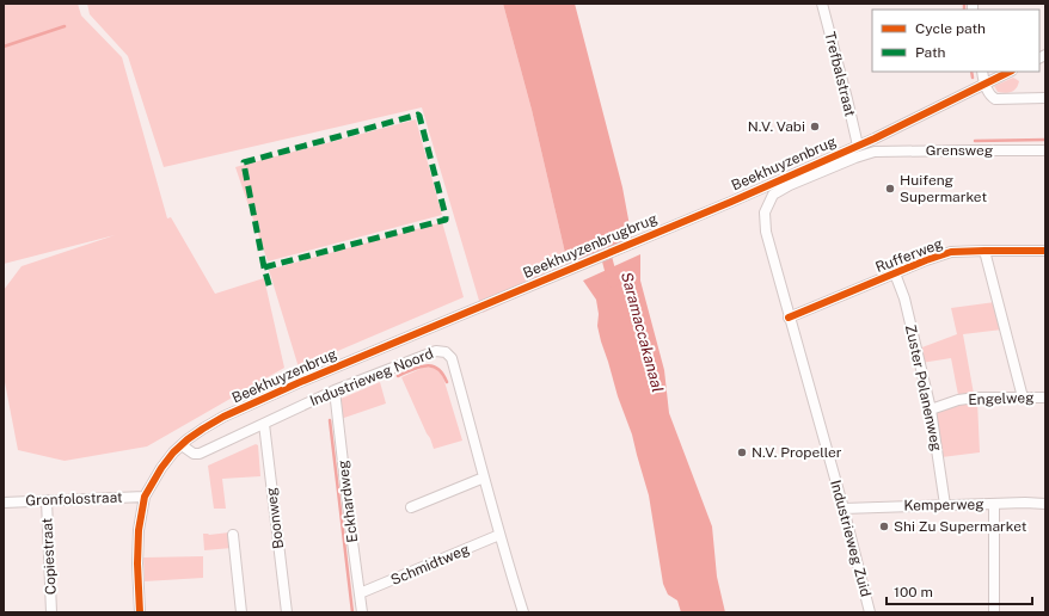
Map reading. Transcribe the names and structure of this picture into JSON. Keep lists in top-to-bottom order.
{
  "streets": {
    "street": [
      "Trefbalstraat",
      "Grensweg",
      "Beekhuyzenbrug",
      "Beekhuyzenbrugbrug",
      "Rufferweg",
      "Industrieweg Noord",
      "Zuster Polanenweg",
      "Engelweg",
      "Gronfolostraat",
      "Eckhardweg",
      "Kemperweg",
      "Boonweg",
      "Industrieweg Zuid",
      "Copiestraat",
      "Schmidtweg"
    ]
  },
  "crossings": [
    ["Trefbalstraat", "Beekhuyzenbrug"],
    ["Grensweg", "Industrieweg Zuid"],
    ["Beekhuyzenbrug", "Beekhuyzenbrugbrug"],
    ["Beekhuyzenbrug", "Industrieweg Noord"],
    ["Beekhuyzenbrug", "Gronfolostraat"],
    ["Rufferweg", "Zuster Polanenweg"],
    ["Rufferweg", "Industrieweg Zuid"],
    ["Industrieweg Noord", "Eckhardweg"],
    ["Industrieweg Noord", "Boonweg"],
    ["Industrieweg Noord", "Schmidtweg"],
    ["Zuster Polanenweg", "Engelweg"],
    ["Zuster Polanenweg", "Kemperweg"],
    ["Gronfolostraat", "Copiestraat"],
    ["Eckhardweg", "Schmidtweg"],
    ["Kemperweg", "Industrieweg Zuid"]
  ],
  "water": ["Saramaccakanaal"],
  "places": [
    "N.V. Vabi",
    "Huifeng Supermarket",
    "N.V. Propeller",
    "Shi Zu Supermarket"
  ],
  "legend": ["Cycle path", "Path"],
  "scale_bar": "100 m"
}
